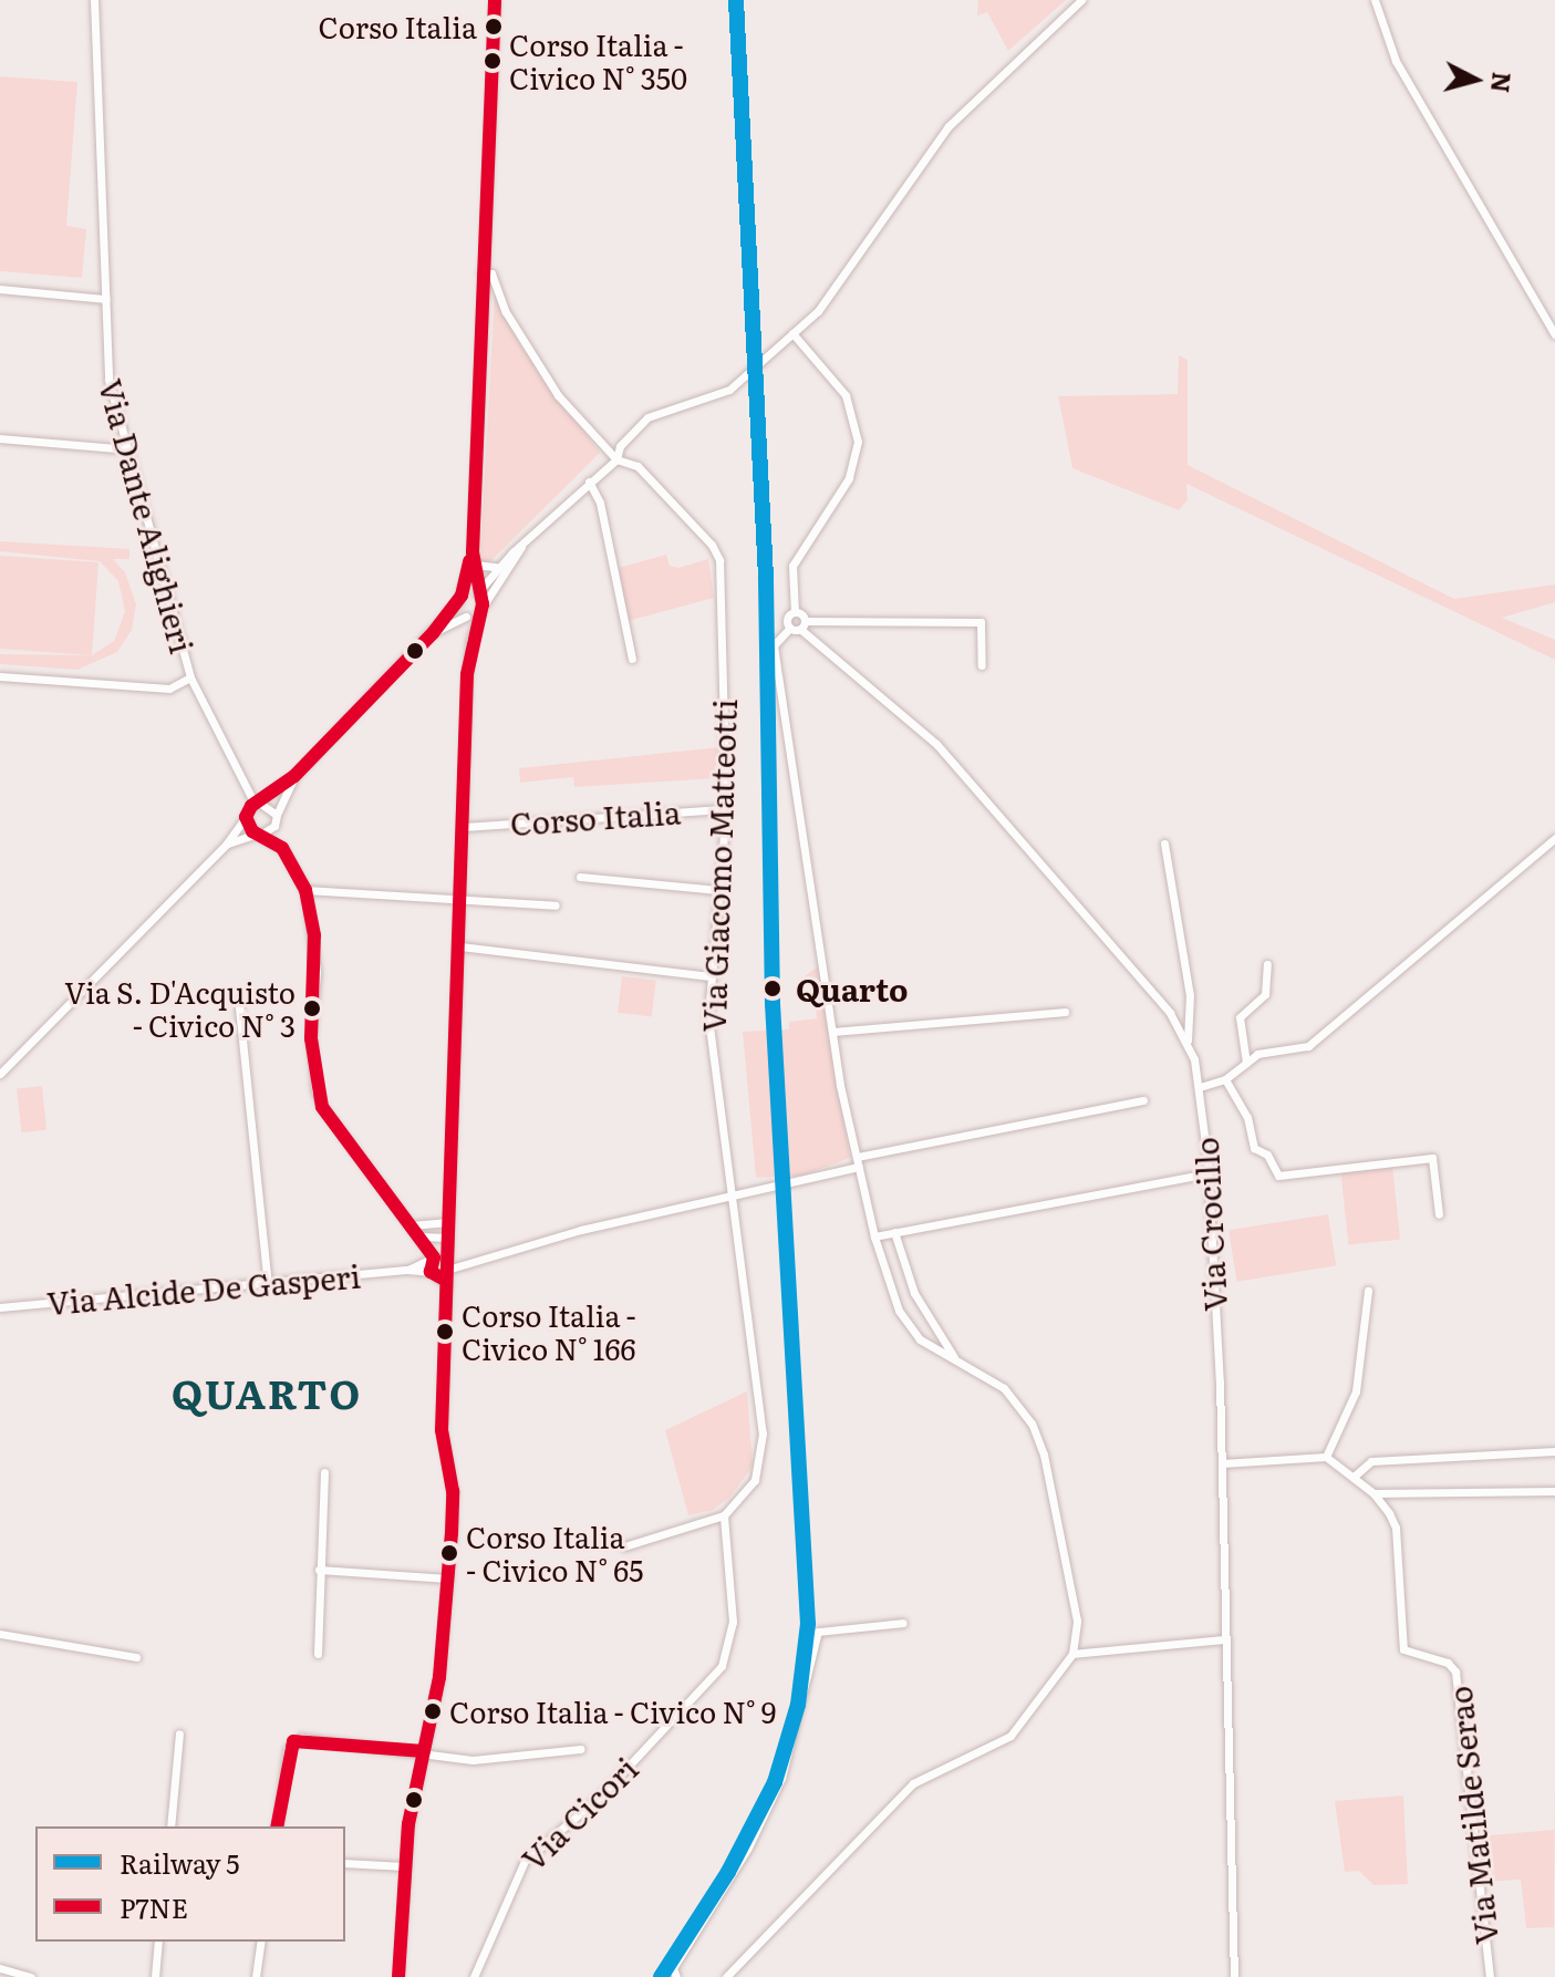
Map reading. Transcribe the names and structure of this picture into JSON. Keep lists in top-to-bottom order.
{
  "streets": {
    "street": [
      "Via Dante Alighieri",
      "Corso Italia",
      "Via Giacomo Matteotti",
      "Via Crocillo",
      "Via Alcide De Gasperi",
      "Via Cicori",
      "Via Matilde Serao"
    ]
  },
  "crossings": [
    ["Corso Italia", "Via Giacomo Matteotti"],
    ["Via Giacomo Matteotti", "Via Cicori"]
  ],
  "districts": ["QUARTO"],
  "places": [
    "Corso Italia",
    "Corso Italia - Civico N° 350",
    "Quarto",
    "Via S. D'Acquisto - Civico N° 3",
    "Corso Italia - Civico N° 166",
    "Corso Italia - Civico N° 65",
    "Corso Italia - Civico N° 9"
  ],
  "lines": ["rail line 5", "transit line P7NE"],
  "legend": ["Railway 5", "P7NE"],
  "north": "right"
}
